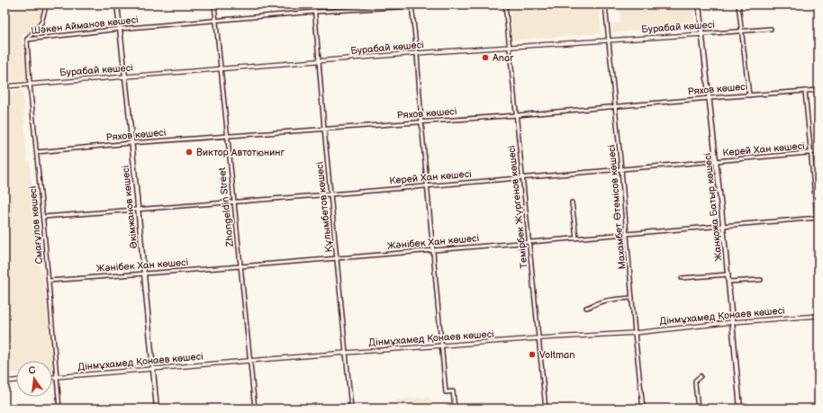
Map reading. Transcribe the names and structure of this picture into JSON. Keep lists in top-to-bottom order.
{
  "streets": {
    "main road": ["Әкімжанов көшесі", "Жанқожа Батыр көшесі"],
    "street": [
      "Шәкен Айманов көшесі",
      "Бурабай көшесі",
      "Ряхов көшесі",
      "Керей Хан көшесі",
      "Zhangeldin Street",
      "Құлымбетов көшесі",
      "Темірбек Жүргенов көшесі",
      "Махамбет Өтемісов көшесі",
      "Смағұлов көшесі",
      "Жәнібек Хан көшесі",
      "Дінмұхамед Қонаев көшесі"
    ]
  },
  "crossings": [
    ["Шәкен Айманов көшесі", "Әкімжанов көшесі"],
    ["Шәкен Айманов көшесі", "Zhangeldin Street"],
    ["Шәкен Айманов көшесі", "Құлымбетов көшесі"],
    ["Шәкен Айманов көшесі", "Смағұлов көшесі"],
    ["Бурабай көшесі", "Әкімжанов көшесі"],
    ["Бурабай көшесі", "Zhangeldin Street"],
    ["Бурабай көшесі", "Құлымбетов көшесі"],
    ["Бурабай көшесі", "Темірбек Жүргенов көшесі"],
    ["Бурабай көшесі", "Махамбет Өтемісов көшесі"],
    ["Бурабай көшесі", "Жанқожа Батыр көшесі"],
    ["Бурабай көшесі", "Смағұлов көшесі"],
    ["Ряхов көшесі", "Әкімжанов көшесі"],
    ["Ряхов көшесі", "Zhangeldin Street"],
    ["Ряхов көшесі", "Құлымбетов көшесі"],
    ["Ряхов көшесі", "Темірбек Жүргенов көшесі"],
    ["Ряхов көшесі", "Махамбет Өтемісов көшесі"],
    ["Ряхов көшесі", "Жанқожа Батыр көшесі"],
    ["Ряхов көшесі", "Смағұлов көшесі"],
    ["Керей Хан көшесі", "Әкімжанов көшесі"],
    ["Керей Хан көшесі", "Zhangeldin Street"],
    ["Керей Хан көшесі", "Құлымбетов көшесі"],
    ["Керей Хан көшесі", "Темірбек Жүргенов көшесі"],
    ["Керей Хан көшесі", "Махамбет Өтемісов көшесі"],
    ["Керей Хан көшесі", "Жанқожа Батыр көшесі"],
    ["Керей Хан көшесі", "Смағұлов көшесі"],
    ["Әкімжанов көшесі", "Жәнібек Хан көшесі"],
    ["Әкімжанов көшесі", "Дінмұхамед Қонаев көшесі"],
    ["Zhangeldin Street", "Жәнібек Хан көшесі"],
    ["Zhangeldin Street", "Дінмұхамед Қонаев көшесі"],
    ["Құлымбетов көшесі", "Жәнібек Хан көшесі"],
    ["Құлымбетов көшесі", "Дінмұхамед Қонаев көшесі"],
    ["Темірбек Жүргенов көшесі", "Жәнібек Хан көшесі"],
    ["Темірбек Жүргенов көшесі", "Дінмұхамед Қонаев көшесі"],
    ["Махамбет Өтемісов көшесі", "Жәнібек Хан көшесі"],
    ["Махамбет Өтемісов көшесі", "Дінмұхамед Қонаев көшесі"],
    ["Жанқожа Батыр көшесі", "Жәнібек Хан көшесі"],
    ["Жанқожа Батыр көшесі", "Дінмұхамед Қонаев көшесі"],
    ["Смағұлов көшесі", "Жәнібек Хан көшесі"],
    ["Смағұлов көшесі", "Дінмұхамед Қонаев көшесі"]
  ],
  "places": ["Anar", "Виктор Автотюнинг", "Voltman"],
  "north": "top"
}
